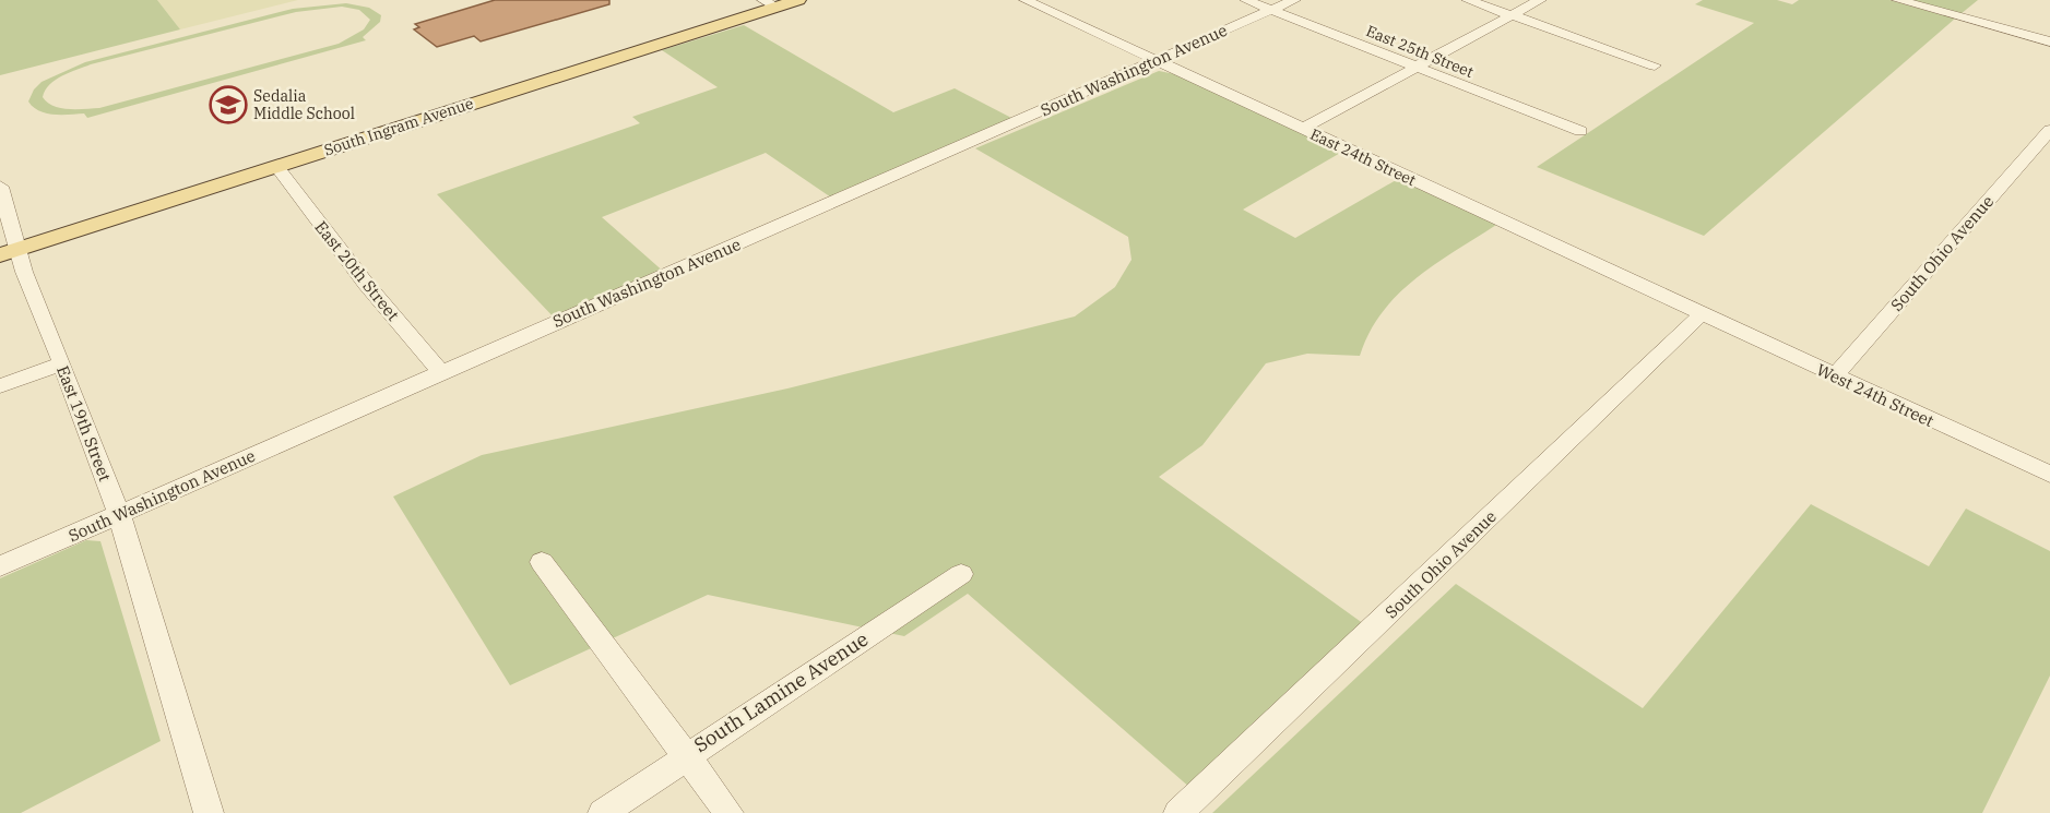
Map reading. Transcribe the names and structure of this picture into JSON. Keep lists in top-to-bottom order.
{
  "streets": {
    "main road": ["South Ingram Avenue"],
    "street": [
      "East 25th Street",
      "South Washington Avenue",
      "East 24th Street",
      "South Ohio Avenue",
      "East 20th Street",
      "West 24th Street",
      "East 19th Street",
      "South Lamine Avenue"
    ]
  },
  "crossings": [
    ["East 25th Street", "South Washington Avenue"],
    ["South Washington Avenue", "East 24th Street"],
    ["South Washington Avenue", "East 20th Street"],
    ["South Washington Avenue", "East 19th Street"],
    ["South Ingram Avenue", "East 20th Street"],
    ["South Ingram Avenue", "East 19th Street"],
    ["East 24th Street", "South Ohio Avenue"],
    ["East 24th Street", "West 24th Street"],
    ["South Ohio Avenue", "West 24th Street"]
  ],
  "places": {
    "school or university": ["Sedalia Middle School"]
  }
}
